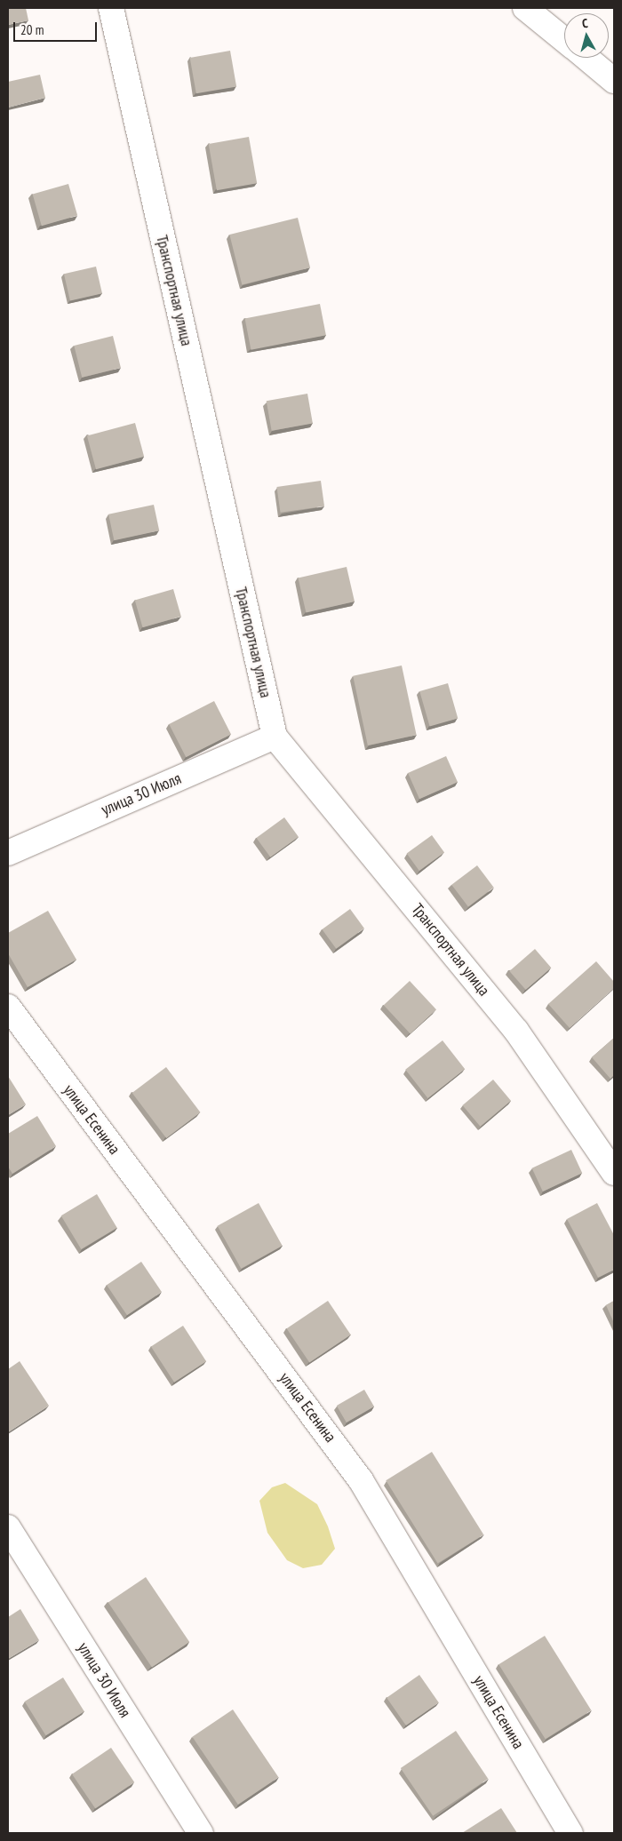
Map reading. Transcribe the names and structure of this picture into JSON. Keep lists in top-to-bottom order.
{
  "streets": {
    "street": ["Транспортная улица", "улица 30 Июля", "улица Есенина"]
  },
  "crossings": [
    ["Транспортная улица", "улица 30 Июля"]
  ],
  "scale_bar": "20 m",
  "north": "top"
}
